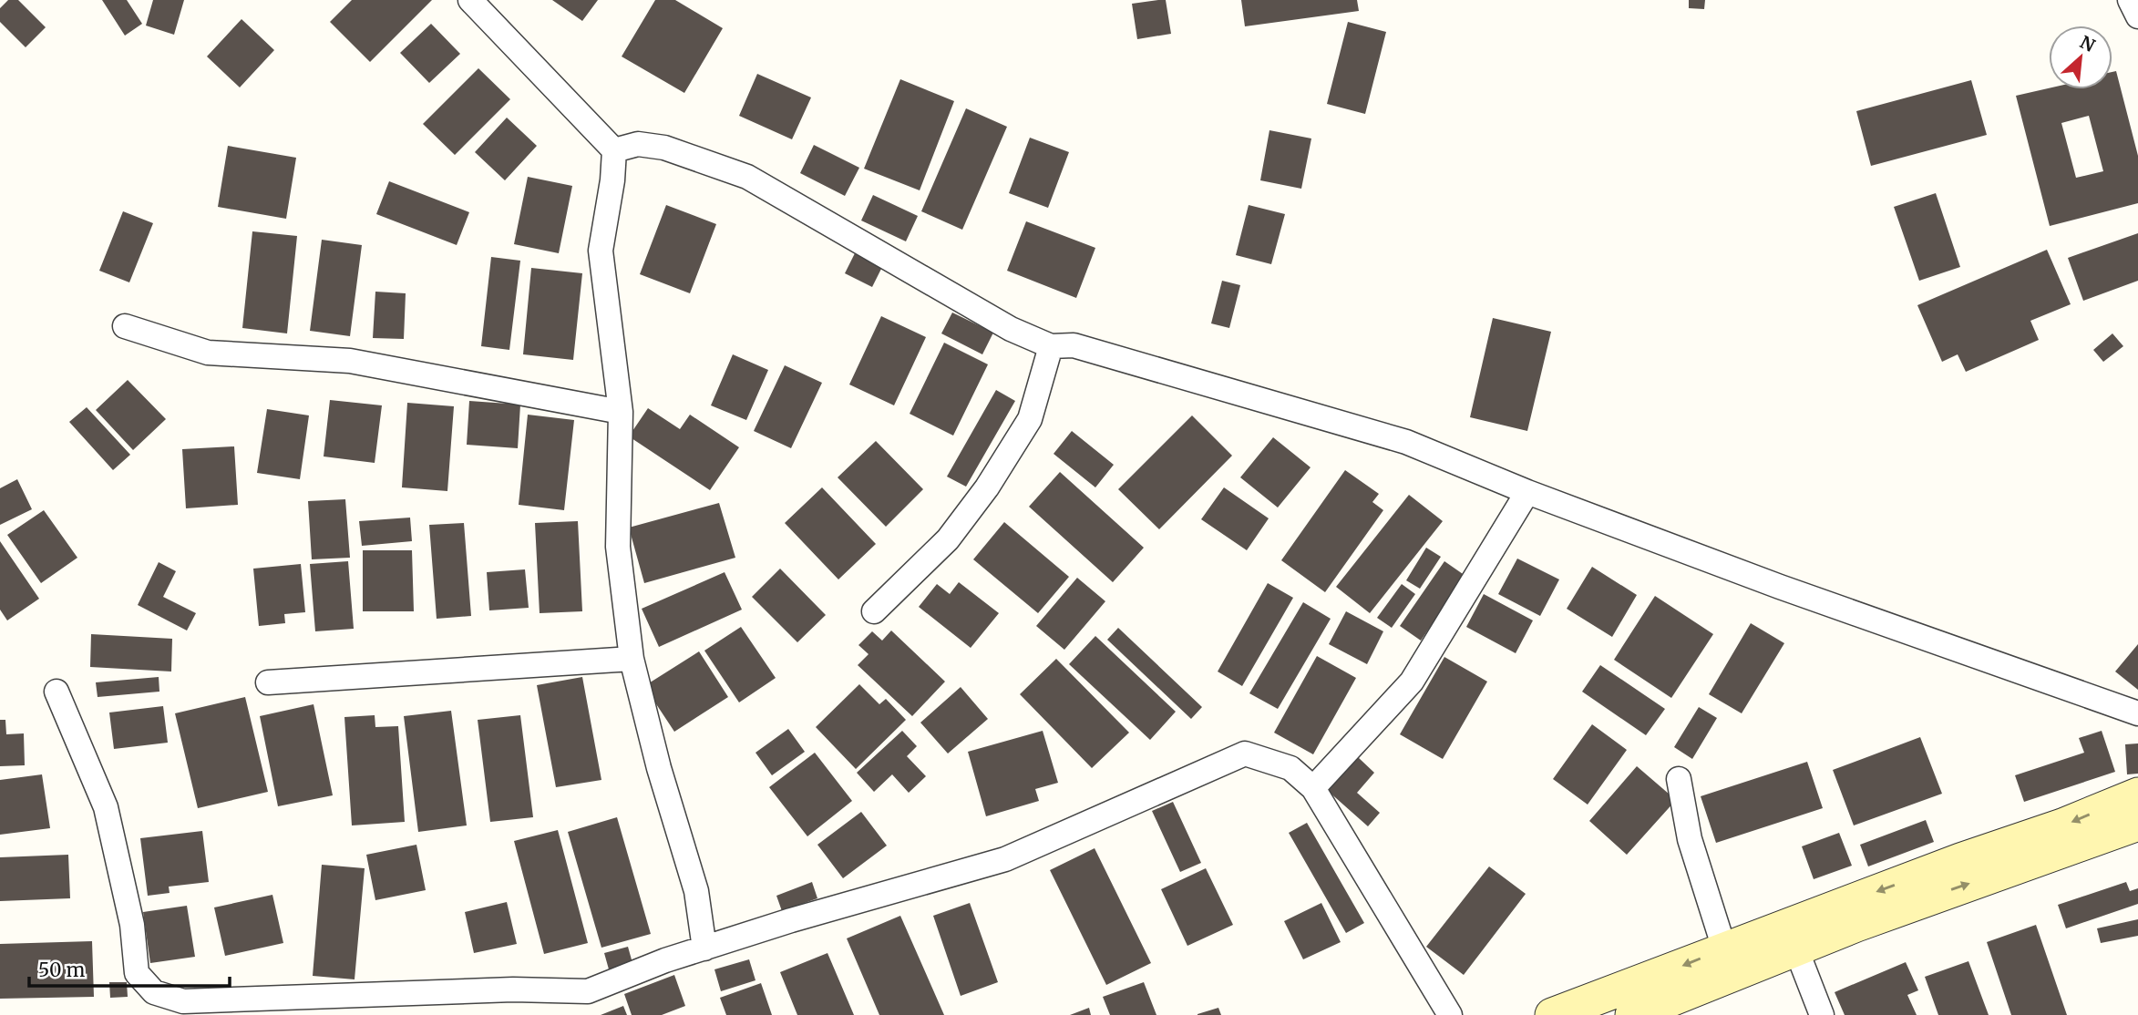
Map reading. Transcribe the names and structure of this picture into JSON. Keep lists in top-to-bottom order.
{
  "scale_bar": "50 m",
  "north": "top right"
}
